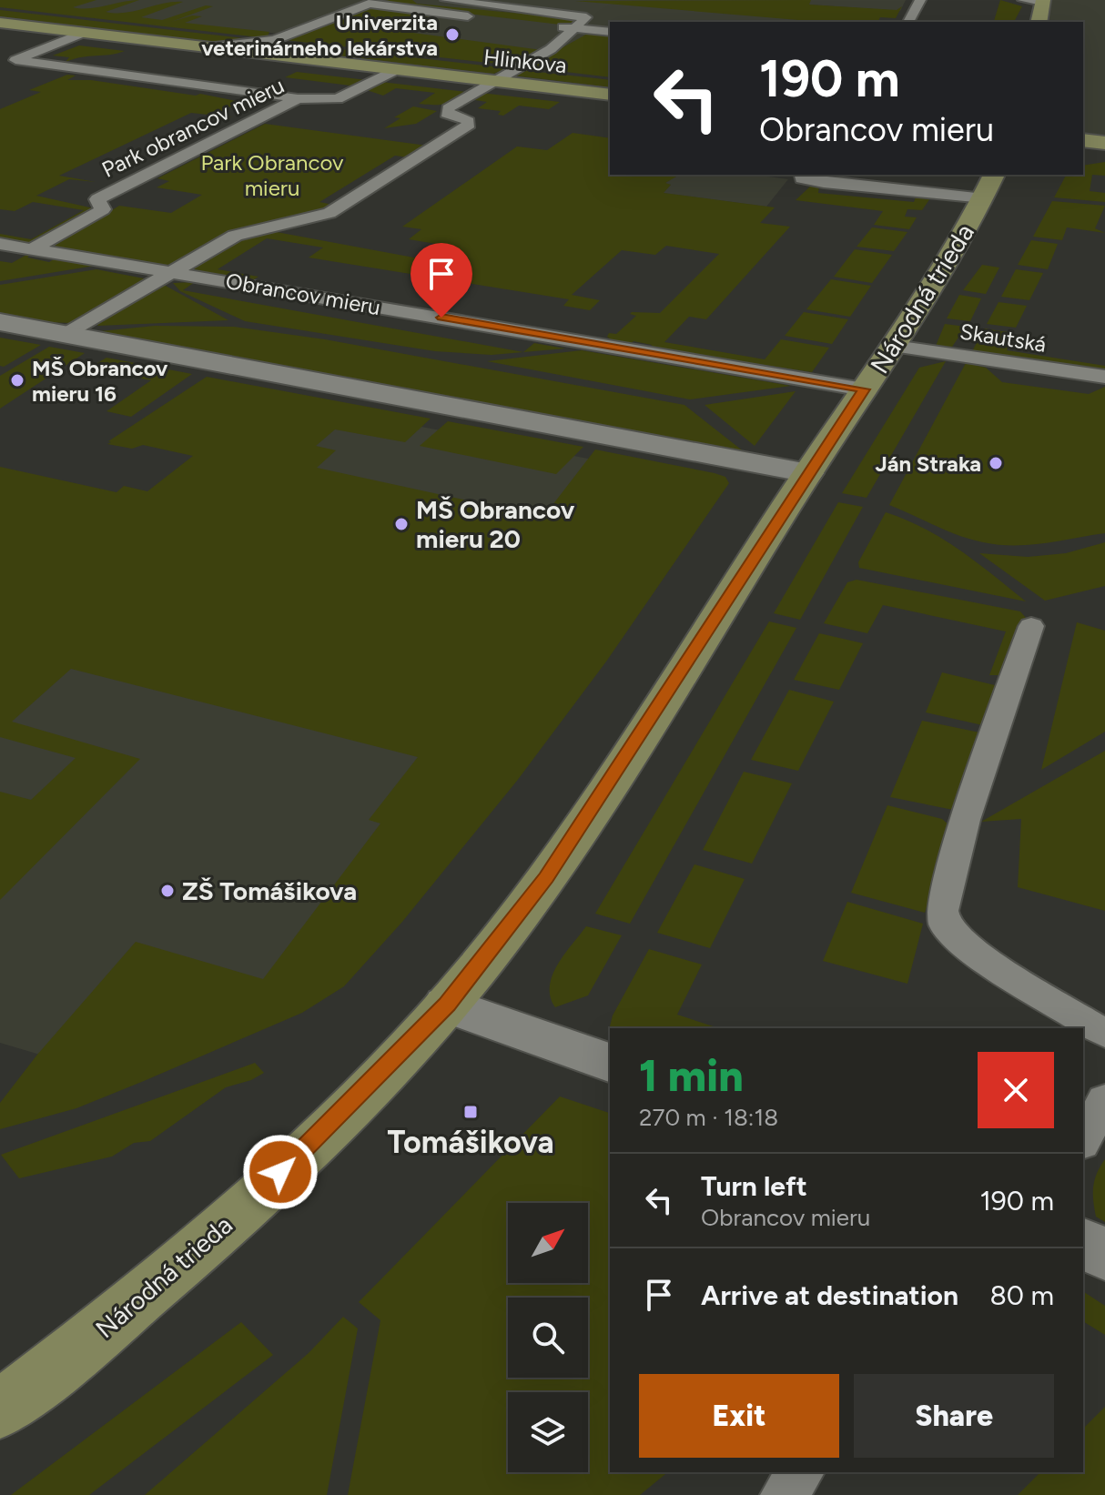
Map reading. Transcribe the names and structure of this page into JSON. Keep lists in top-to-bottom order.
{
  "streets": {
    "street": ["Hlinkova", "Národná trieda"],
    "lane": ["Park obrancov mieru", "Obrancov mieru", "Skautská"]
  },
  "crossings": [
    ["Hlinkova", "Park obrancov mieru"],
    ["Park obrancov mieru", "Obrancov mieru"],
    ["Obrancov mieru", "Národná trieda"],
    ["Národná trieda", "Skautská"]
  ],
  "parks": ["Park Obrancov mieru"],
  "places": {
    "other": [
      "Univerzita veterinárneho lekárstva",
      "MŠ Obrancov mieru 16",
      "Ján Straka",
      "MŠ Obrancov mieru 20",
      "ZŠ Tomášikova"
    ],
    "transit": ["Tomášikova"]
  },
  "north": "top right",
  "page": {
    "turn": ["190 m", "Obrancov mieru"],
    "heading": ["1 min", "270 m · 18:18"],
    "list": [
      {
        "name": "Turn left",
        "note": "Obrancov mieru",
        "value": "190 m"
      },
      {
        "name": "Arrive at destination",
        "value": "80 m"
      }
    ],
    "buttons": ["Exit", "Share"]
  }
}
